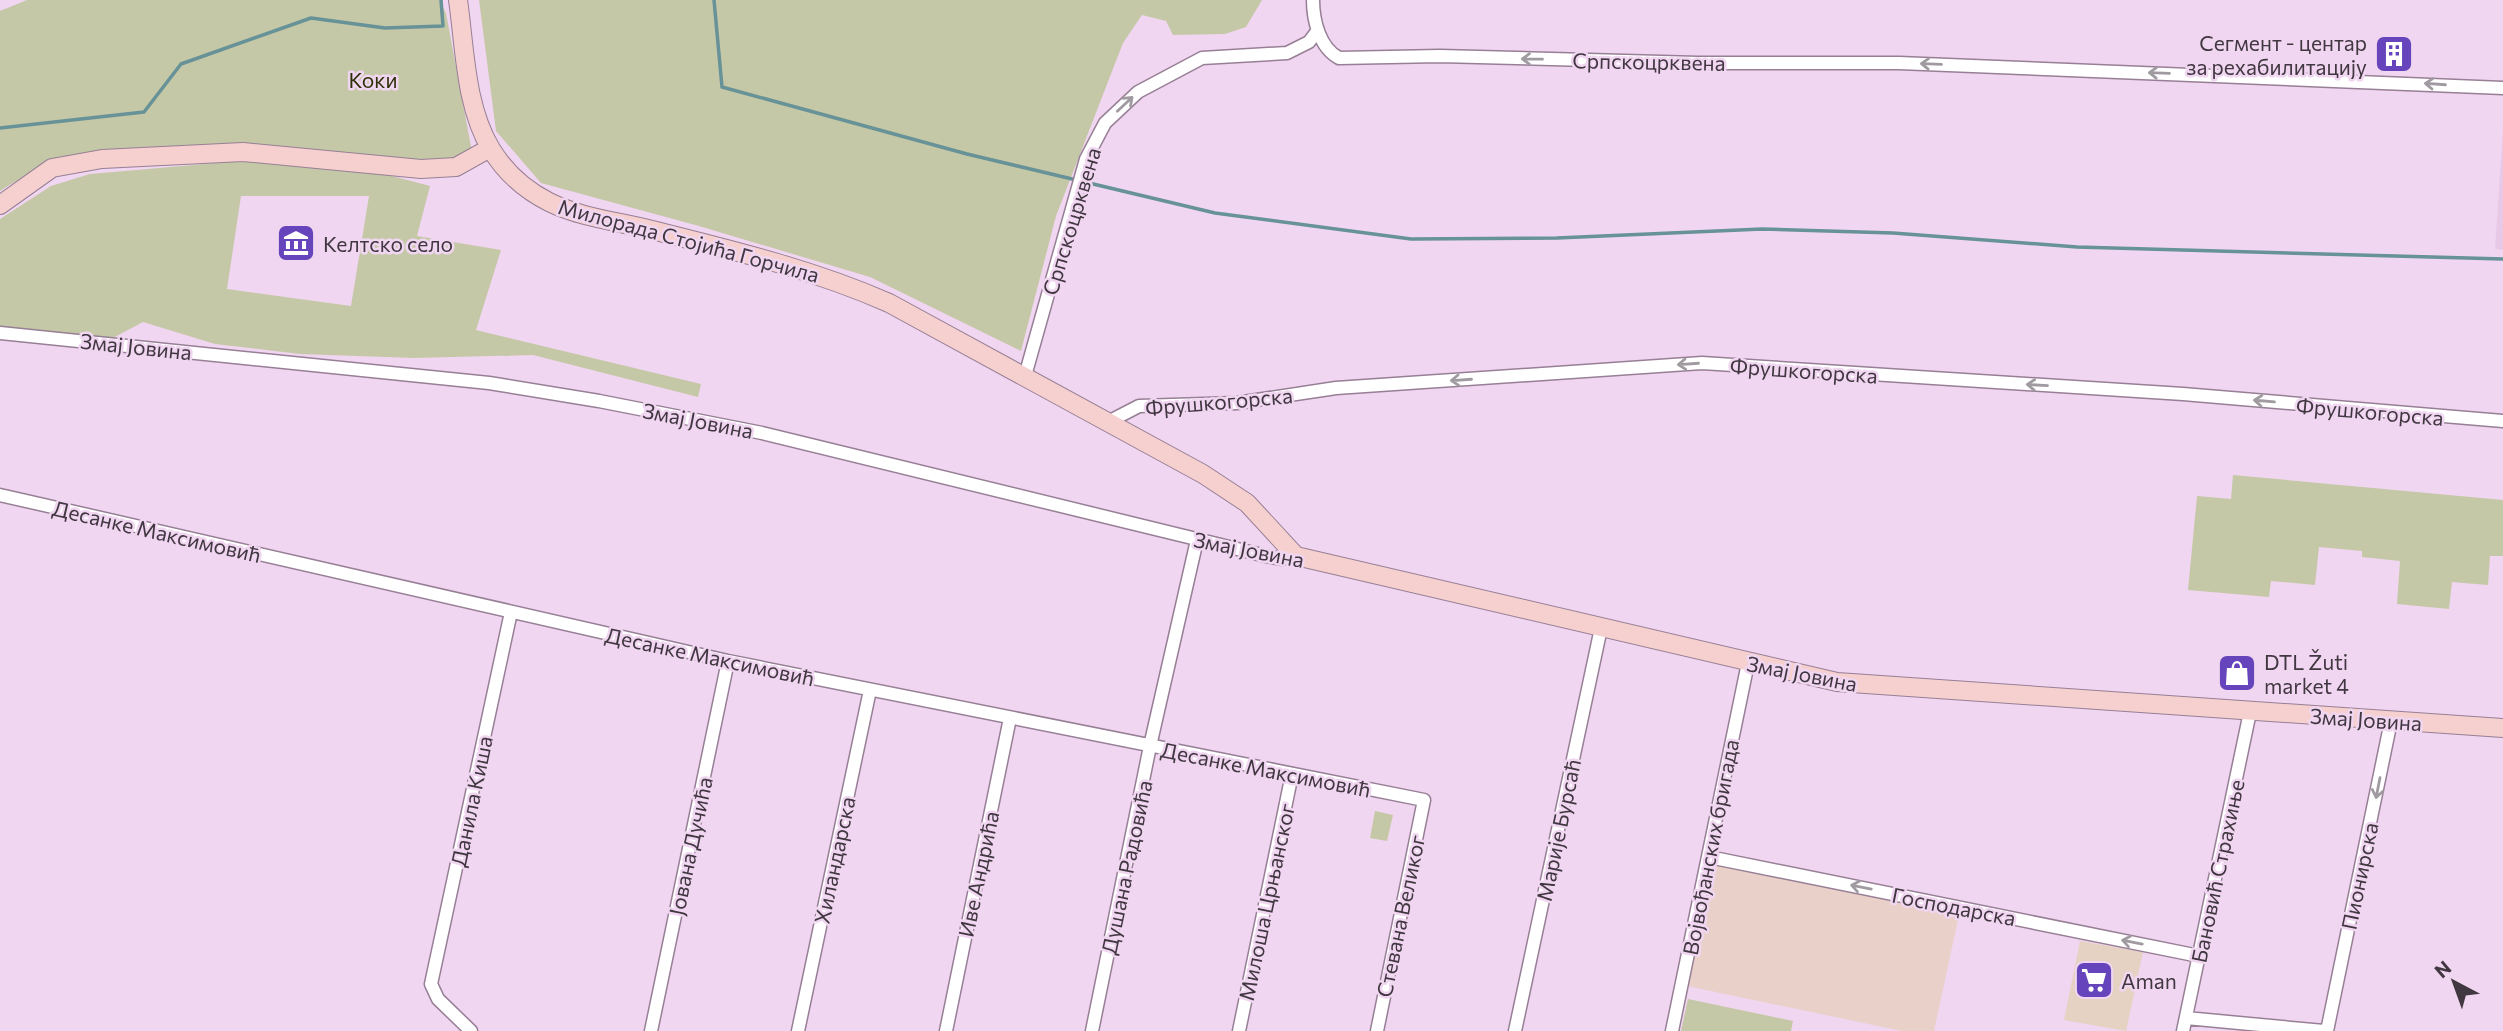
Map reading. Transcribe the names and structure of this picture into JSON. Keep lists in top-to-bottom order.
{
  "streets": {
    "street": [
      "Српскоцрквена",
      "Милорада Стојића Горчила",
      "Змај Јовина",
      "Фрушкогорска",
      "Десанке Максимовић",
      "Данила Киша",
      "Марије Бурсаћ",
      "Јована Дучића",
      "Војвођанских бригада",
      "Хиландарска",
      "Душана Радовића",
      "Бановић Страхиње",
      "Иве Андрића",
      "Пионирска",
      "Милоша Црњанског",
      "Господарска",
      "Стевана Великог"
    ]
  },
  "crossings": [
    ["Српскоцрквена", "Милорада Стојића Горчила"],
    ["Милорада Стојића Горчила", "Змај Јовина"],
    ["Милорада Стојића Горчила", "Фрушкогорска"],
    ["Змај Јовина", "Марије Бурсаћ"],
    ["Змај Јовина", "Војвођанских бригада"],
    ["Змај Јовина", "Душана Радовића"],
    ["Змај Јовина", "Бановић Страхиње"],
    ["Змај Јовина", "Пионирска"],
    ["Десанке Максимовић", "Данила Киша"],
    ["Десанке Максимовић", "Јована Дучића"],
    ["Десанке Максимовић", "Хиландарска"],
    ["Десанке Максимовић", "Душана Радовића"],
    ["Десанке Максимовић", "Иве Андрића"],
    ["Десанке Максимовић", "Милоша Црњанског"],
    ["Десанке Максимовић", "Стевана Великог"],
    ["Војвођанских бригада", "Господарска"],
    ["Бановић Страхиње", "Господарска"]
  ],
  "one_way": ["Фрушкогорска", "Пионирска", "Господарска"],
  "parks": ["Коки"],
  "places": {
    "building": ["Сегмент - центар за рехабилитацију"],
    "museum": ["Келтско село"],
    "shop": ["DTL Žuti market 4"],
    "supermarket": ["Aman"]
  },
  "north": "top left"
}
